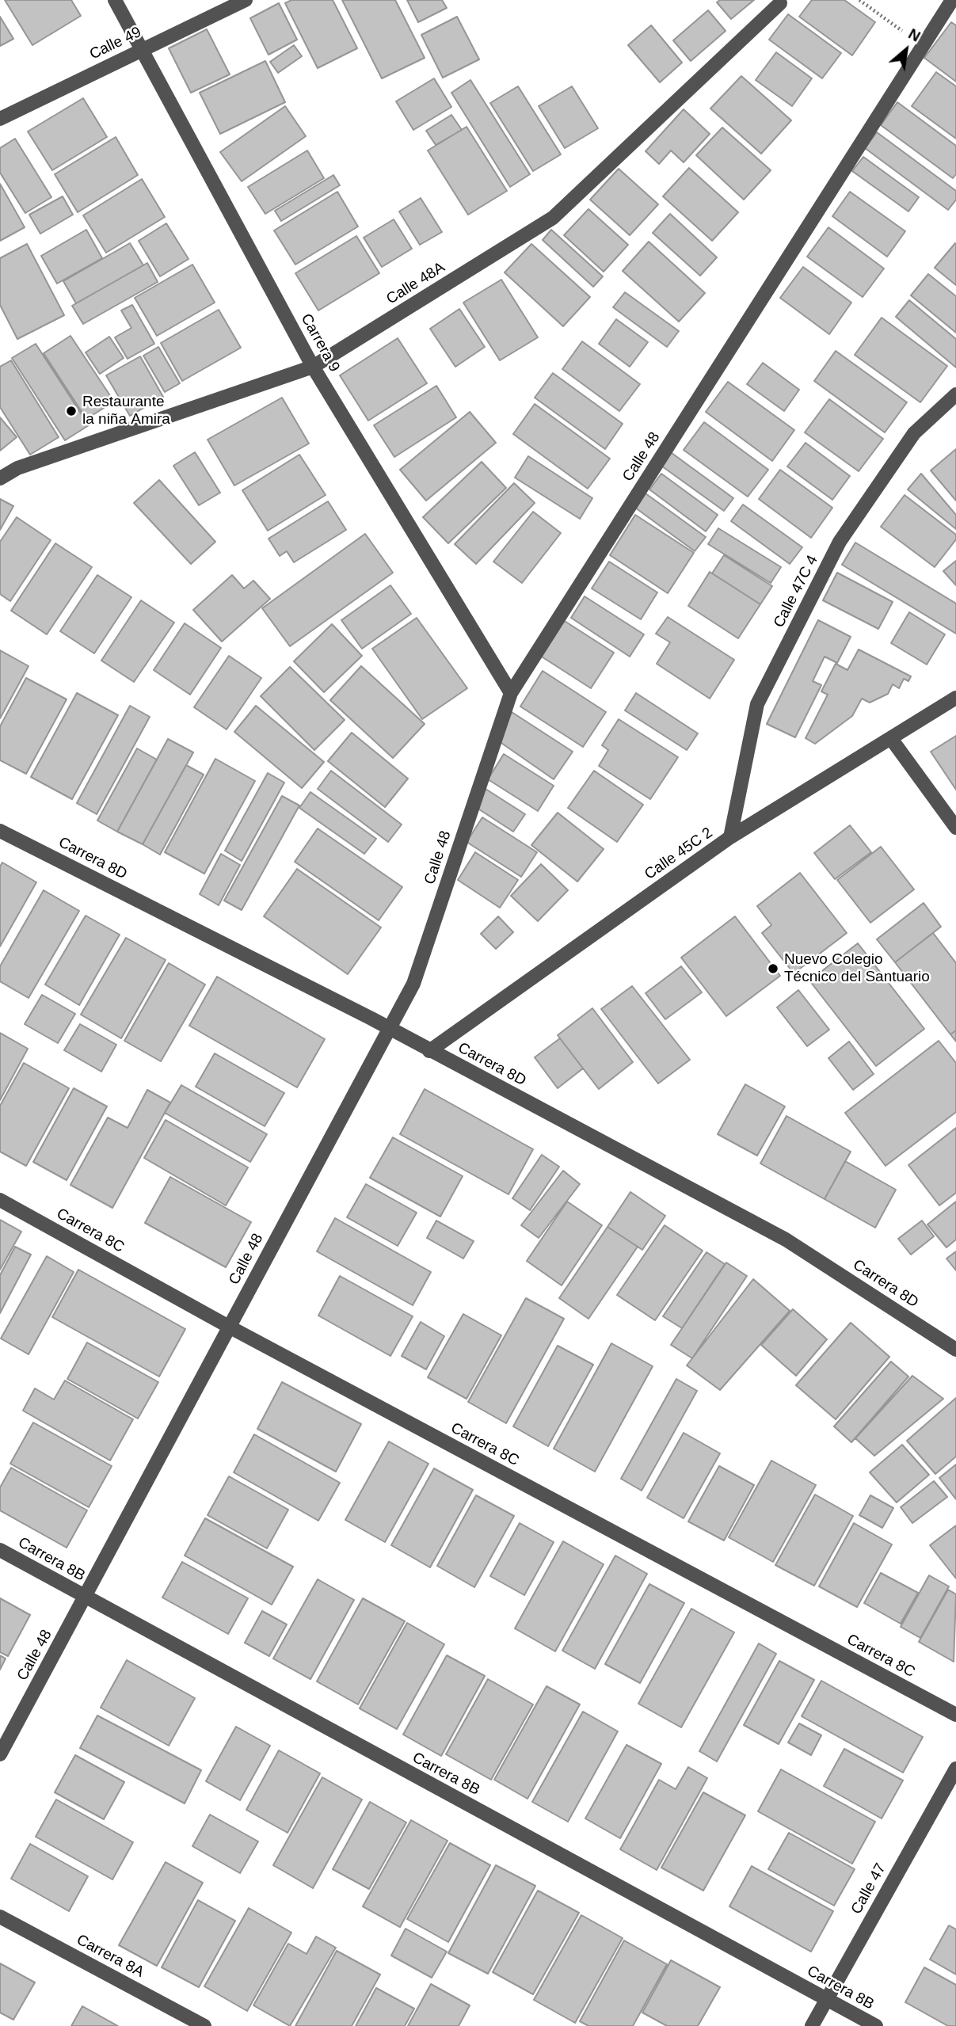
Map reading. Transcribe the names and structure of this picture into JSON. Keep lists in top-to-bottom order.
{
  "streets": {
    "street": [
      "Calle 49",
      "Calle 48A",
      "Carrera 9",
      "Calle 48",
      "Calle 47C 4",
      "Calle 45C 2",
      "Carrera 8D",
      "Carrera 8C",
      "Carrera 8B",
      "Calle 47",
      "Carrera 8A"
    ]
  },
  "crossings": [
    ["Calle 49", "Carrera 9"],
    ["Calle 48A", "Carrera 9"],
    ["Carrera 9", "Calle 48"],
    ["Calle 48", "Carrera 8D"],
    ["Calle 48", "Carrera 8C"],
    ["Calle 48", "Carrera 8B"],
    ["Calle 47C 4", "Calle 45C 2"],
    ["Calle 45C 2", "Carrera 8D"],
    ["Carrera 8B", "Calle 47"]
  ],
  "places": ["Restaurante la niña Amira", "Nuevo Colegio Técnico del Santuario"],
  "north": "top right"
}
